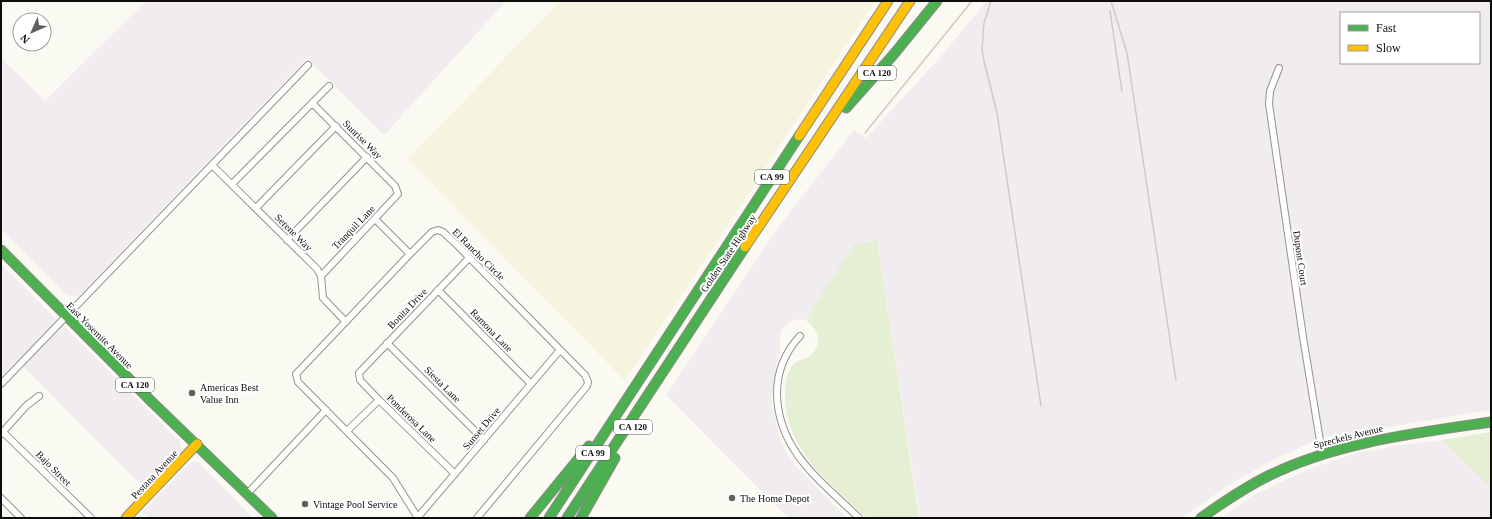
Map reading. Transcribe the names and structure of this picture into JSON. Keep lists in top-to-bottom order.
{
  "streets": {
    "main road": [
      "CA 120",
      "CA 99",
      "Golden State Highway",
      "East Yosemite Avenue",
      "Spreckels Avenue",
      "Pestana Avenue"
    ],
    "street": [
      "Sunrise Way",
      "Tranquil Lane",
      "Serene Way",
      "El Rancho Circle",
      "Dupont Court",
      "Bonita Drive",
      "Ramona Lane",
      "Siesta Lane",
      "Ponderosa Lane",
      "Sunset Drive",
      "Bajo Street"
    ]
  },
  "crossings": [
    ["CA 120", "Golden State Highway"],
    ["Sunrise Way", "Tranquil Lane"],
    ["Tranquil Lane", "Serene Way"],
    ["El Rancho Circle", "Bonita Drive"],
    ["El Rancho Circle", "Sunset Drive"],
    ["Dupont Court", "Spreckels Avenue"],
    ["Bonita Drive", "Ramona Lane"],
    ["Bonita Drive", "Siesta Lane"],
    ["Bonita Drive", "Ponderosa Lane"],
    ["Ramona Lane", "Sunset Drive"],
    ["East Yosemite Avenue", "Pestana Avenue"],
    ["Siesta Lane", "Sunset Drive"],
    ["Ponderosa Lane", "Sunset Drive"]
  ],
  "places": ["Americas Best Value Inn", "The Home Depot", "Vintage Pool Service"],
  "legend": ["Fast", "Slow"],
  "north": "bottom left"
}
